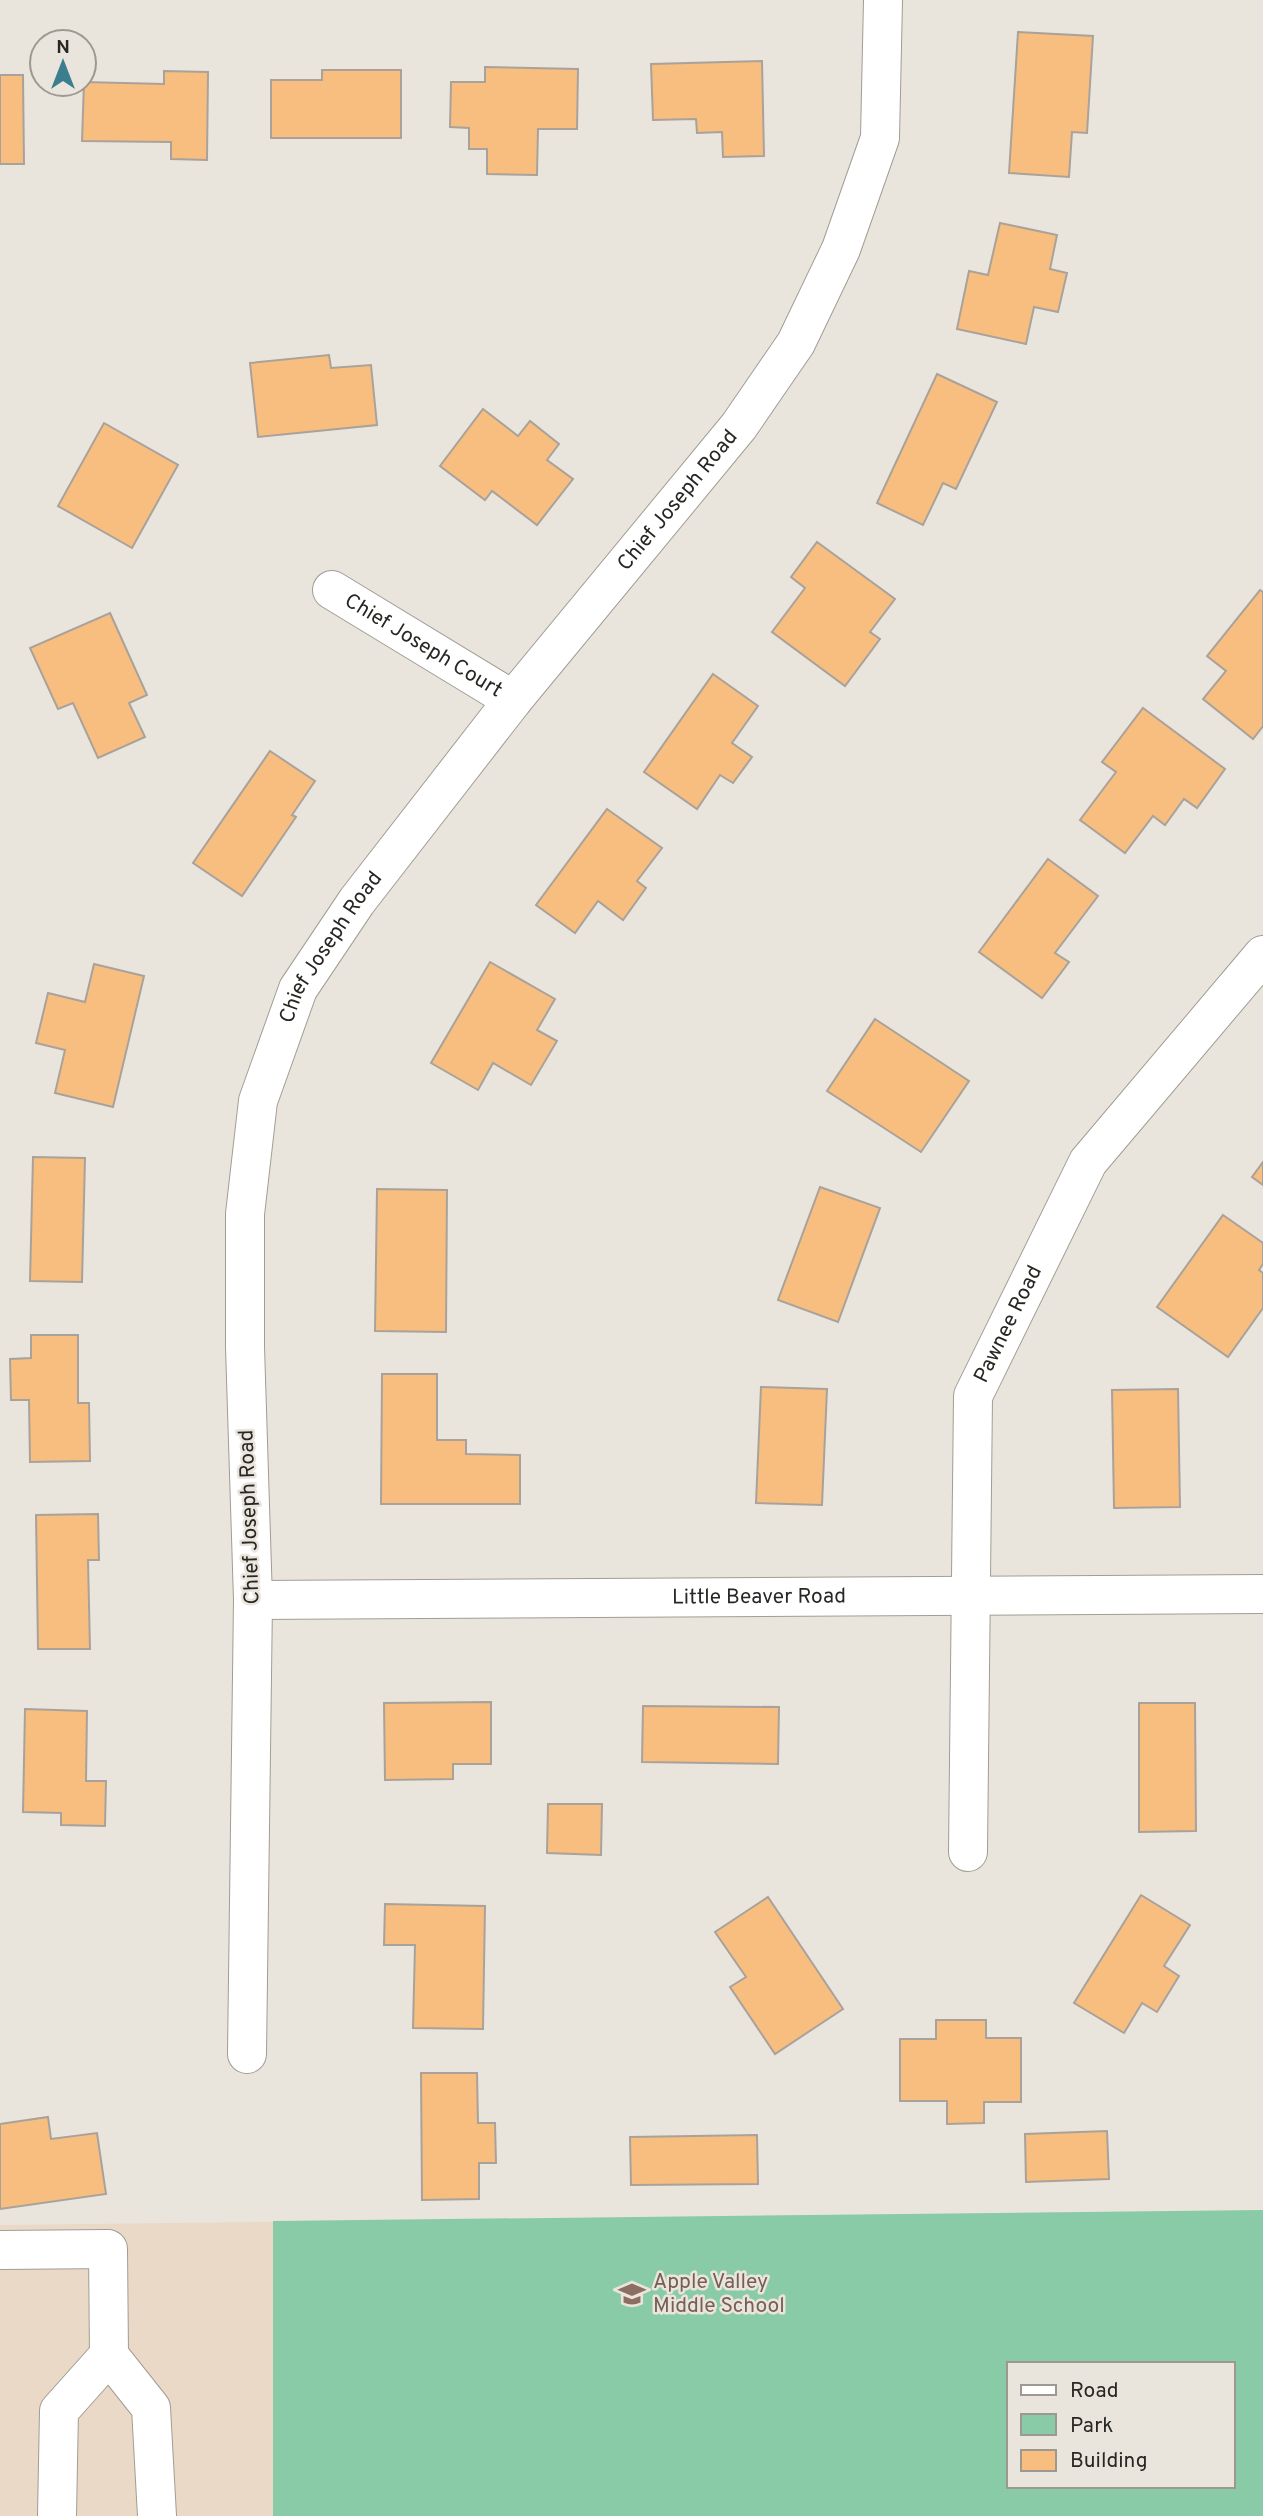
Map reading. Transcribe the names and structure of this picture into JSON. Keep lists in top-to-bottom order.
{
  "streets": {
    "street": [
      "Chief Joseph Road",
      "Chief Joseph Court",
      "Pawnee Road",
      "Little Beaver Road"
    ]
  },
  "crossings": [
    ["Chief Joseph Road", "Chief Joseph Court"],
    ["Chief Joseph Road", "Little Beaver Road"],
    ["Pawnee Road", "Little Beaver Road"]
  ],
  "places": {
    "school or university": ["Apple Valley Middle School"]
  },
  "legend": ["Road", "Park", "Building"],
  "north": "top"
}
